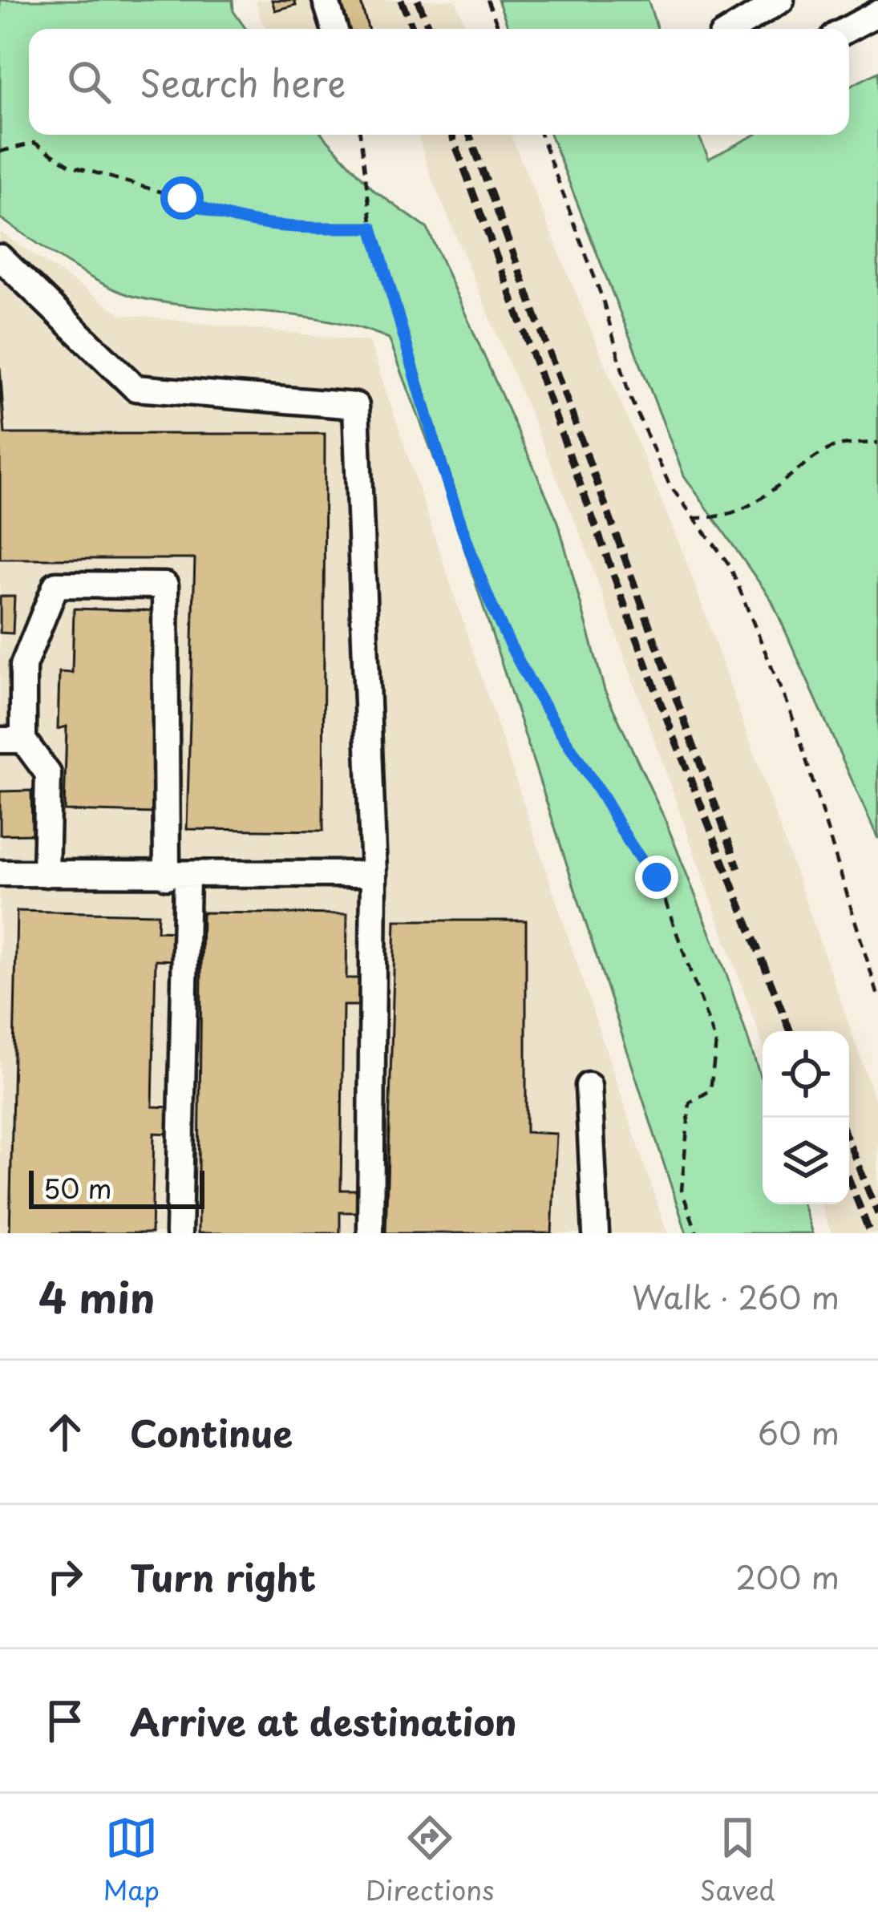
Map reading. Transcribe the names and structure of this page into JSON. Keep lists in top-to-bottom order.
{
  "scale_bar": "50 m",
  "page": {
    "search": "Search here",
    "scale": "50 m",
    "heading": ["4 min", "Walk · 260 m"],
    "list": [
      ["Continue", "60 m"],
      ["Turn right", "200 m"],
      "Arrive at destination"
    ],
    "nav": ["Map", "Directions", "Saved"]
  }
}
